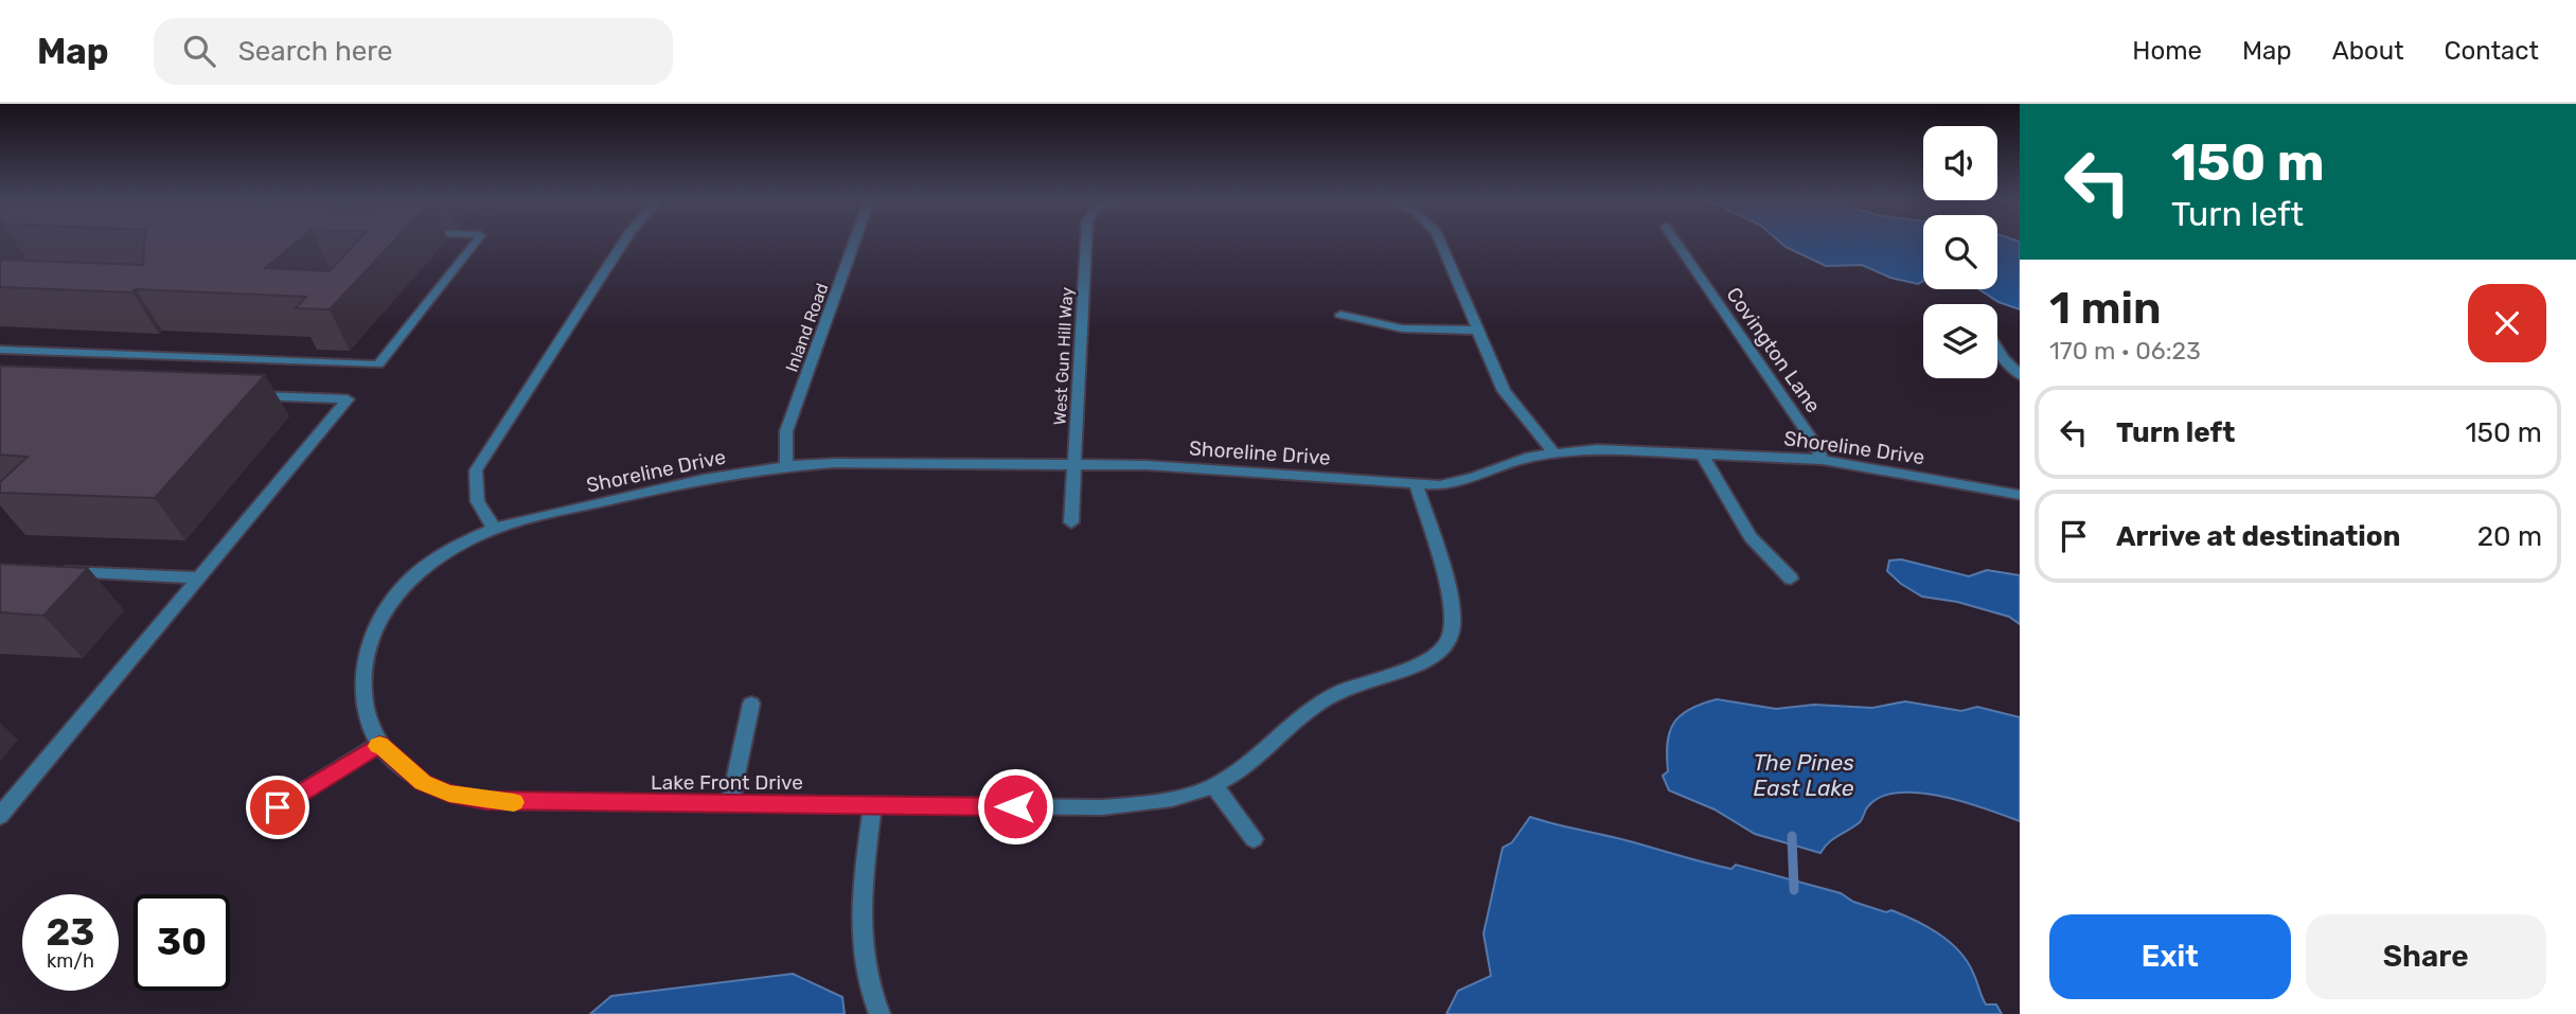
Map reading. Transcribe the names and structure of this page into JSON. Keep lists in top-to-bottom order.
{
  "streets": {
    "street": [
      "Inland Road",
      "Covington Lane",
      "West Gun Hill Way",
      "Shoreline Drive",
      "Lake Front Drive"
    ]
  },
  "crossings": [
    ["Inland Road", "Shoreline Drive"],
    ["Covington Lane", "Shoreline Drive"],
    ["West Gun Hill Way", "Shoreline Drive"],
    ["Shoreline Drive", "Lake Front Drive"]
  ],
  "water": ["The Pines East Lake"],
  "page": {
    "header": "Map",
    "search": "Search here",
    "nav": [
      "Home",
      "Map",
      "About",
      "Contact"
    ],
    "turn": ["150 m", "Turn left"],
    "heading": ["1 min", "170 m · 06:23"],
    "list": [
      {
        "name": "Turn left",
        "value": "150 m"
      },
      {
        "name": "Arrive at destination",
        "value": "20 m"
      }
    ],
    "speed": "23 km/h",
    "limit": "30",
    "buttons": ["Exit", "Share"]
  }
}
